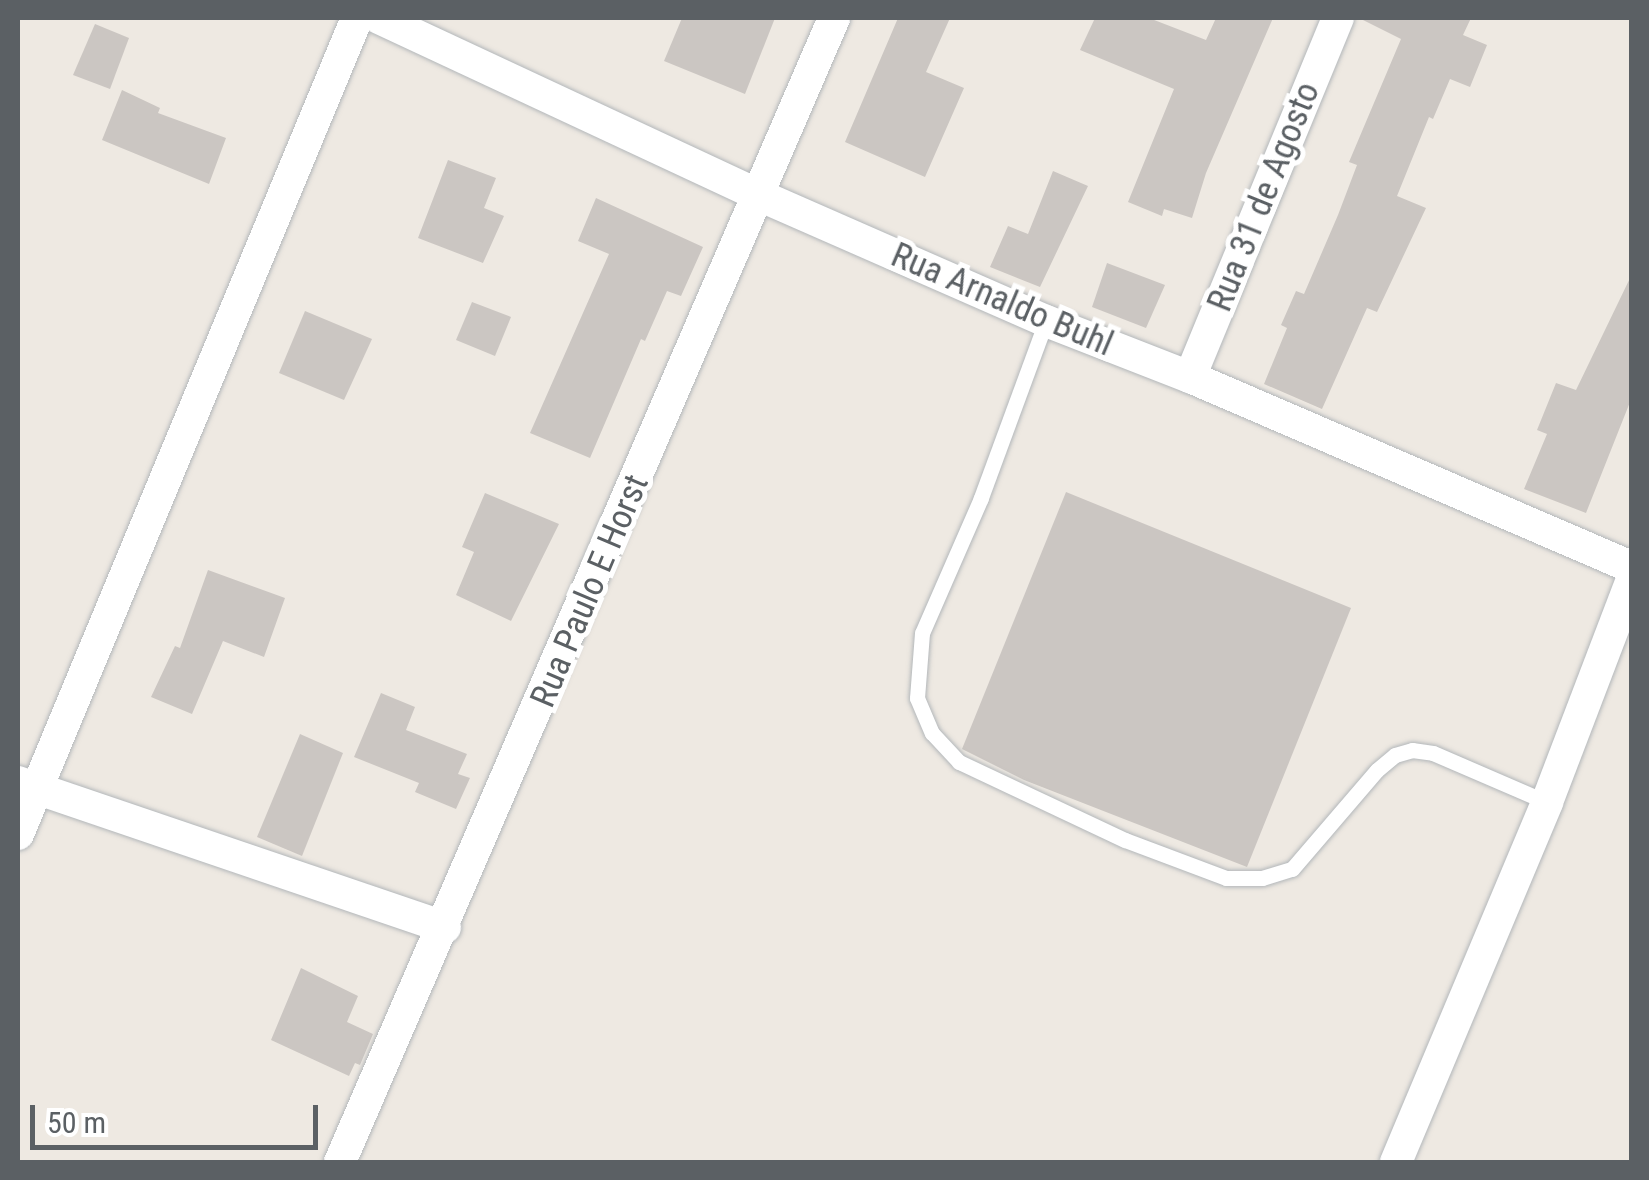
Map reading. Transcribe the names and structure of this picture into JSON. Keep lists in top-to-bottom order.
{
  "streets": {
    "street": ["Rua 31 de Agosto", "Rua Arnaldo Buhl", "Rua Paulo E Horst"]
  },
  "crossings": [
    ["Rua 31 de Agosto", "Rua Arnaldo Buhl"],
    ["Rua Arnaldo Buhl", "Rua Paulo E Horst"]
  ],
  "scale_bar": "50 m"
}
